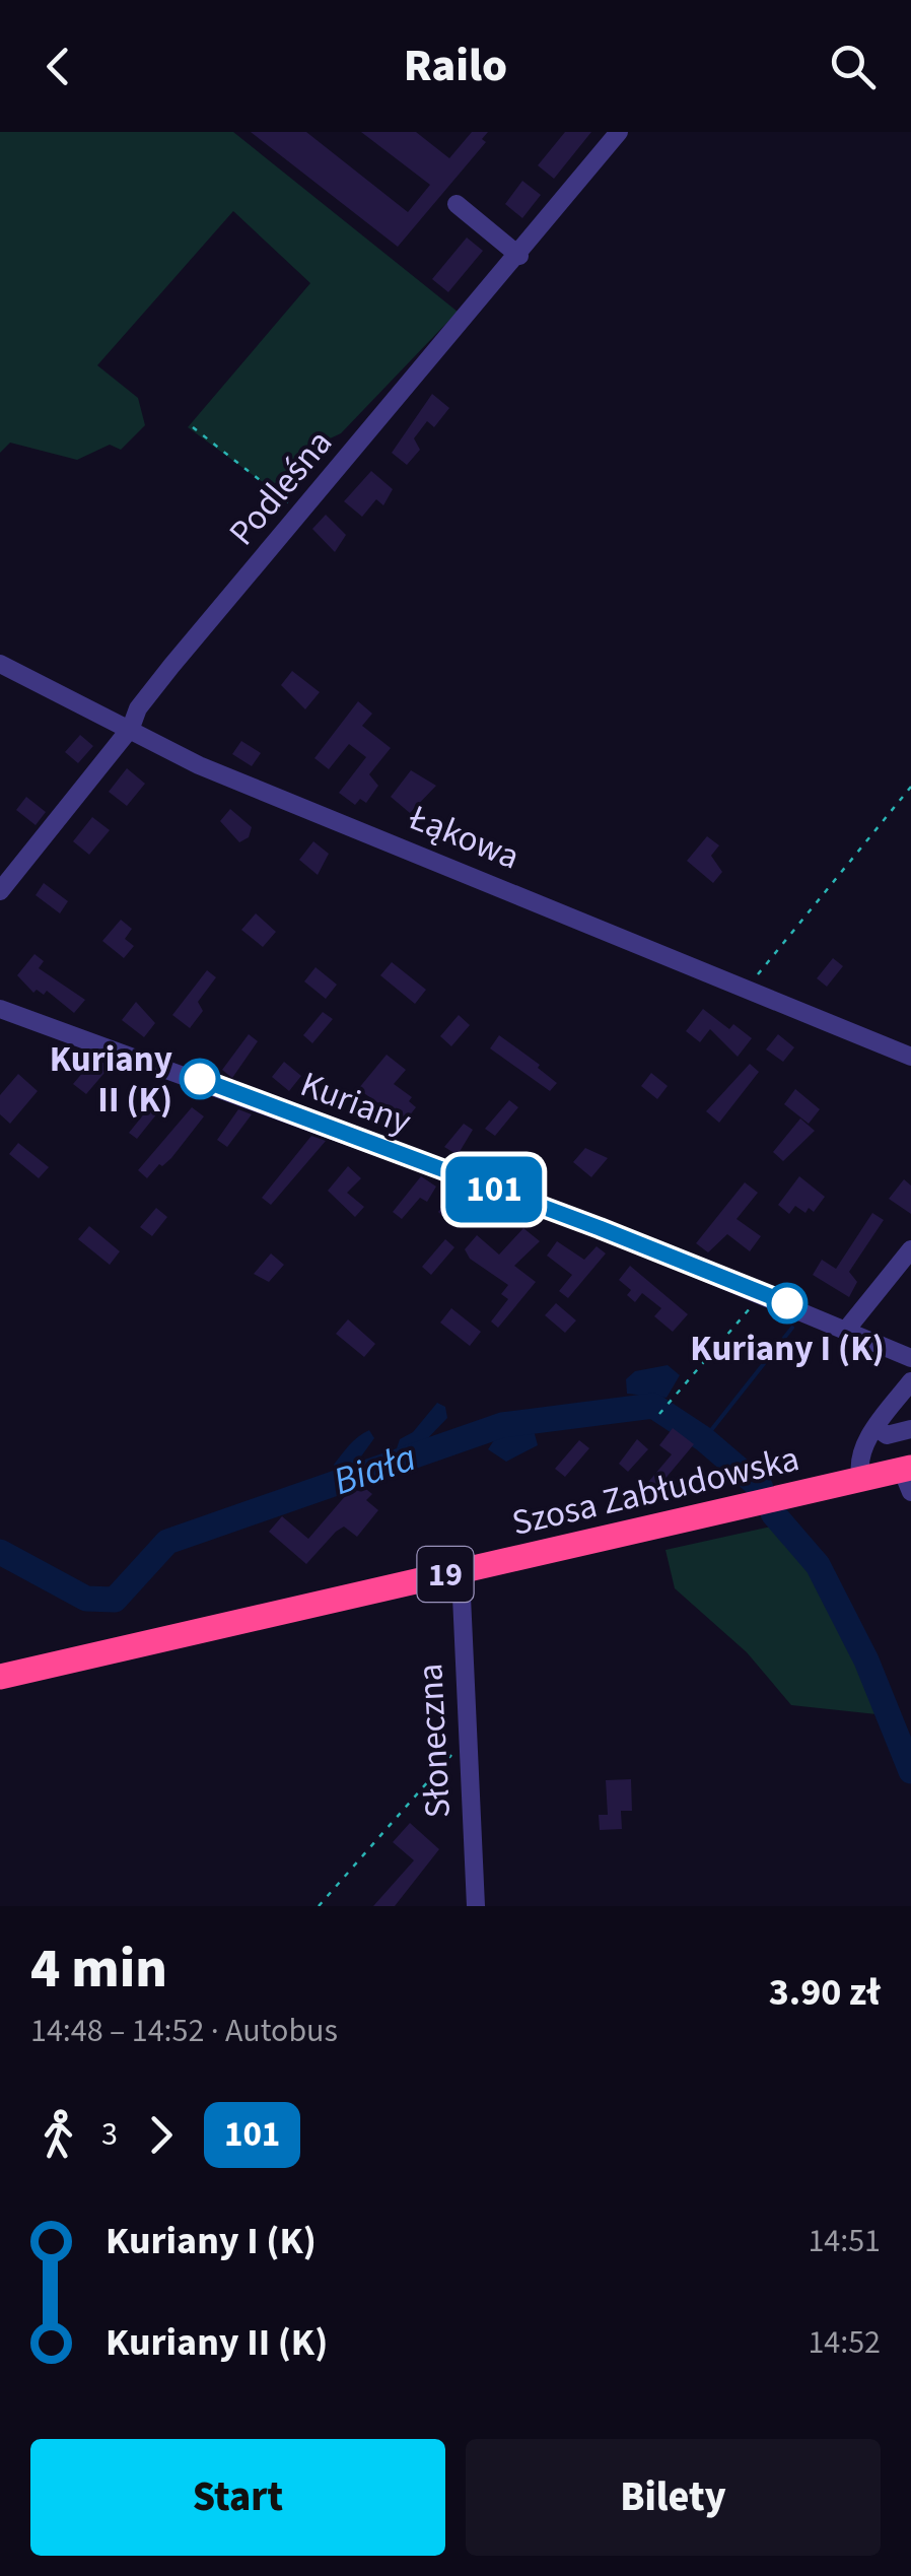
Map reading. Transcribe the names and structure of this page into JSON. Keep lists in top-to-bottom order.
{
  "streets": {
    "highway": ["Szosa Zabłudowska", "19"],
    "street": [
      "Podleśna",
      "Łąkowa",
      "Kuriany",
      "Słoneczna"
    ]
  },
  "crossings": [
    ["Podleśna", "Łąkowa"],
    ["Szosa Zabłudowska", "Słoneczna"]
  ],
  "water": ["Biała"],
  "places": ["Kuriany II (K)", "Kuriany I (K)"],
  "lines": ["bus line 101"],
  "page": {
    "header": "Railo",
    "on_map": "101",
    "heading": ["4 min", "14:48 – 14:52 · Autobus", "3.90 zł"],
    "legs": ["3", "101"],
    "list": [
      {
        "name": "Kuriany I (K)",
        "value": "14:51"
      },
      {
        "name": "Kuriany II (K)",
        "value": "14:52"
      }
    ],
    "buttons": ["Start", "Bilety"]
  }
}
